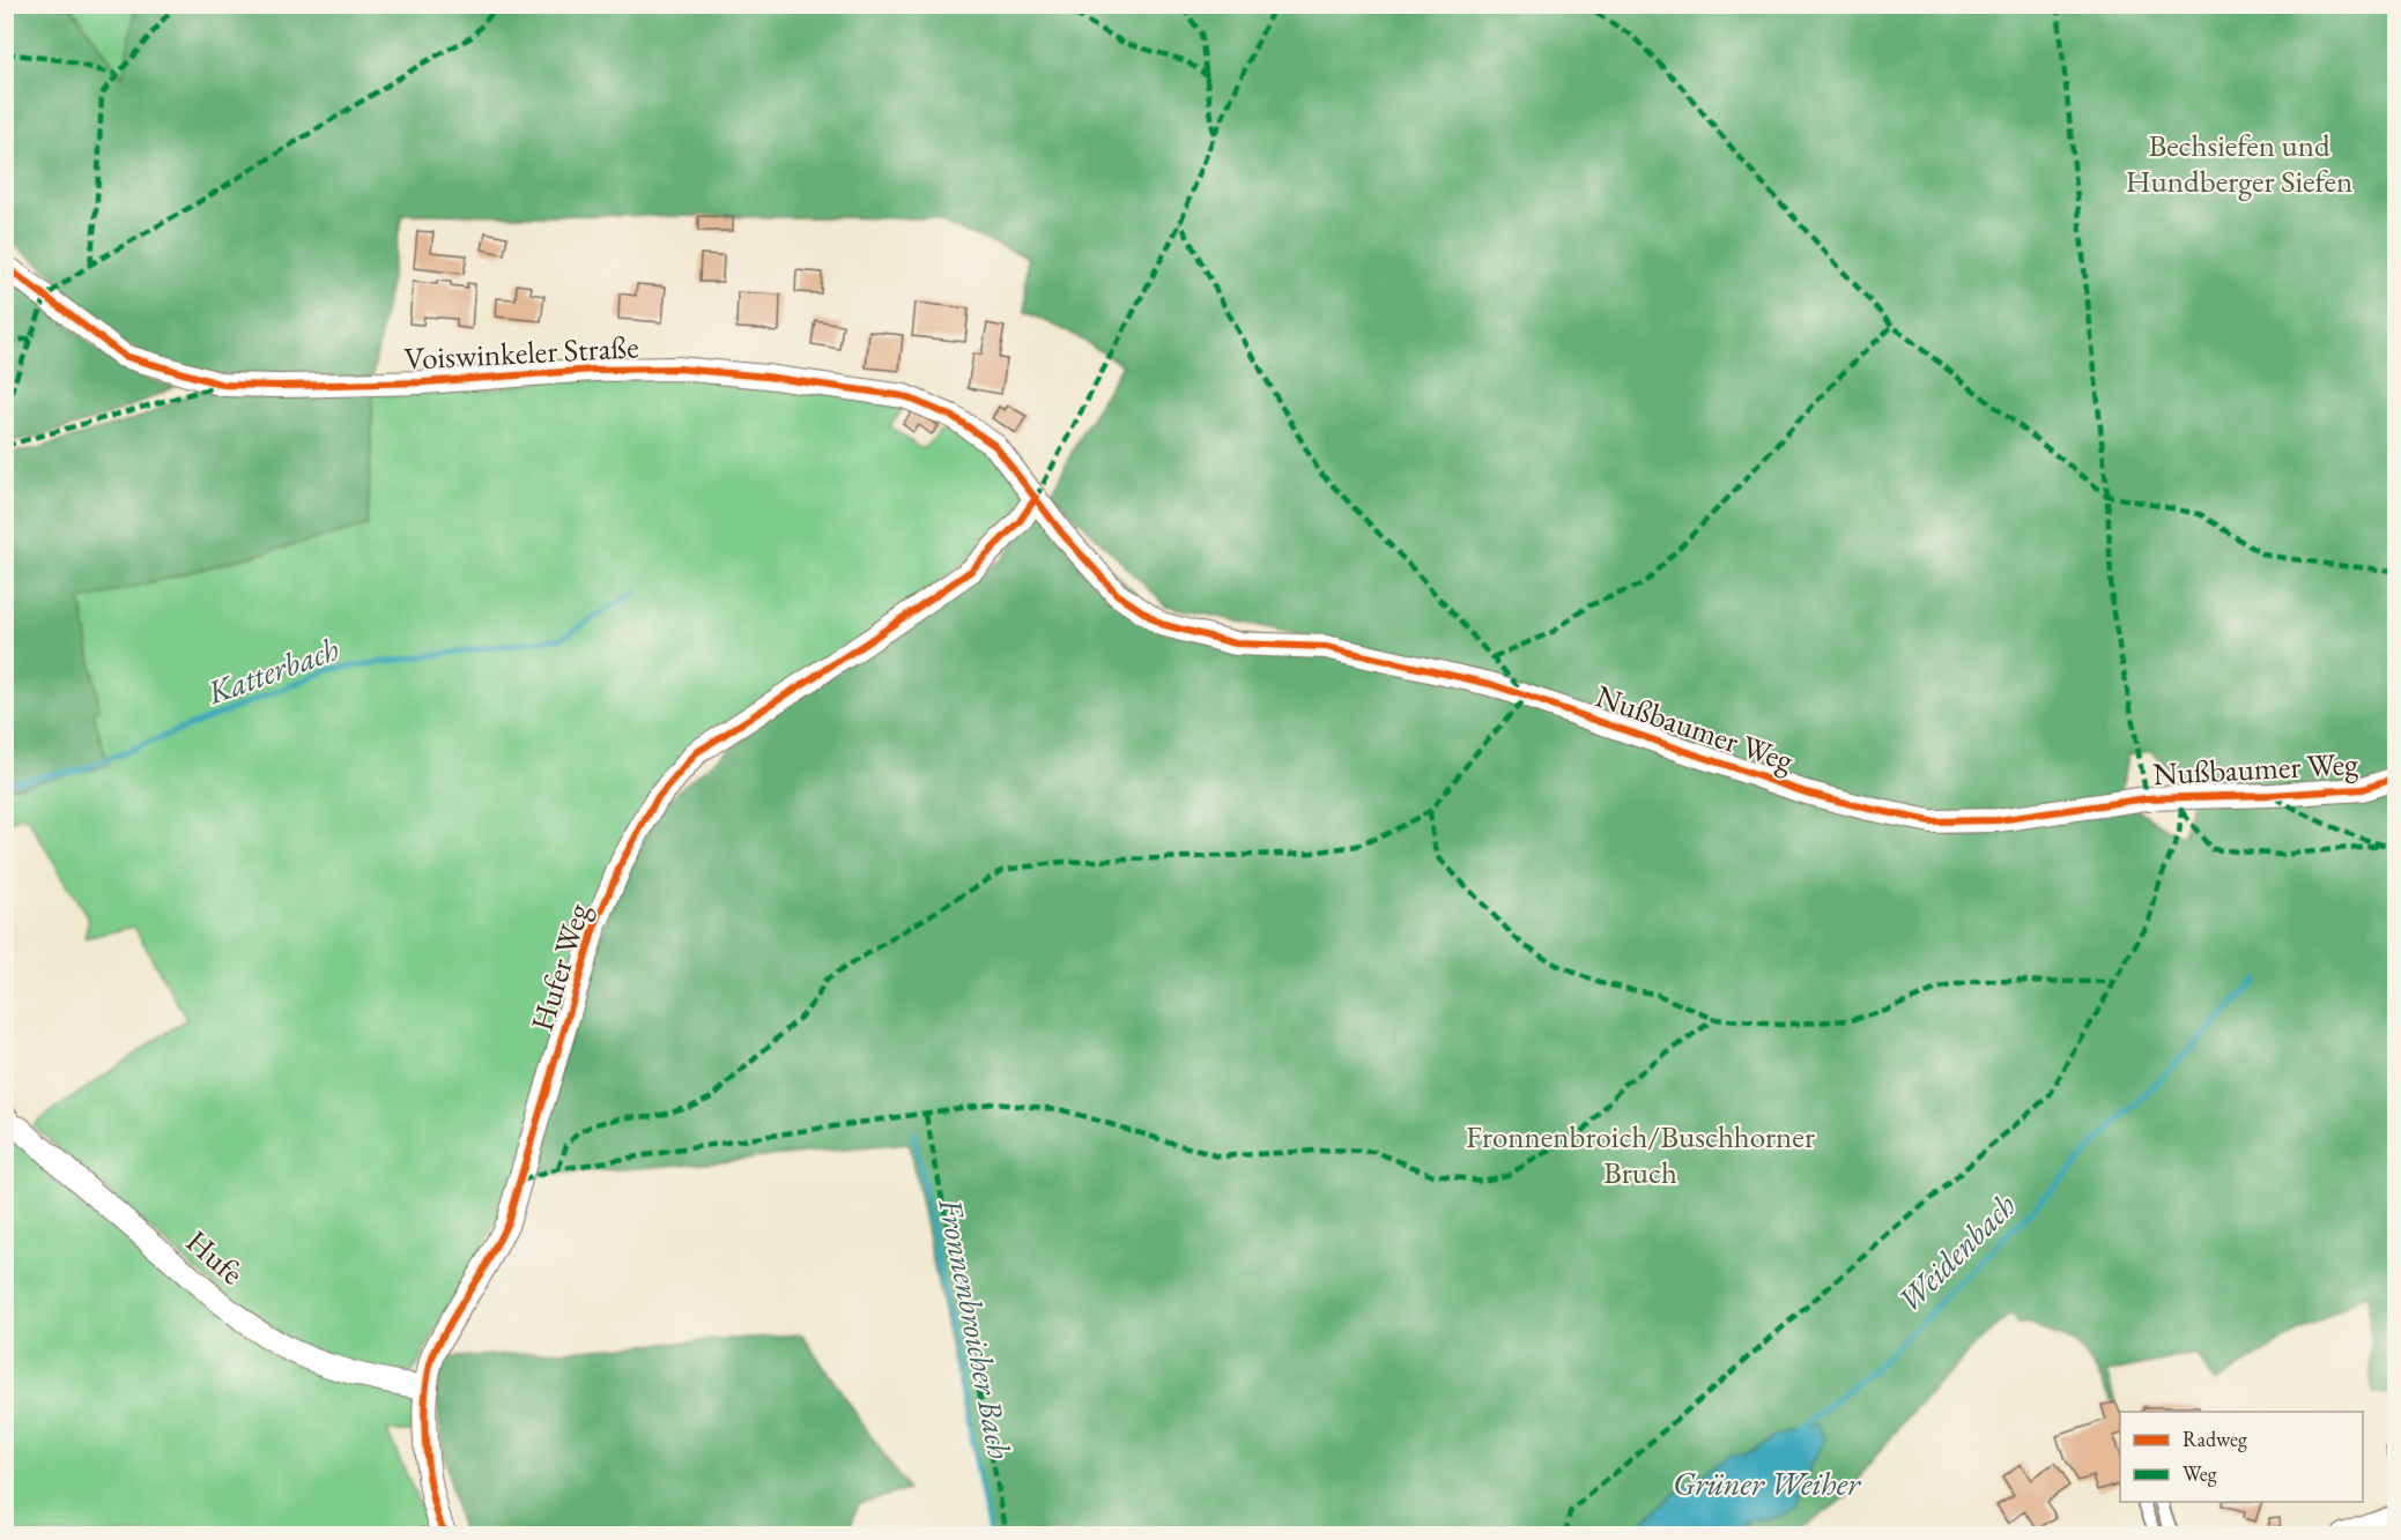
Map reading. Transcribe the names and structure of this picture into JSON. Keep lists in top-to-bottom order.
{
  "streets": {
    "street": [
      "Voiswinkeler Straße",
      "Nußbaumer Weg",
      "Hufer Weg",
      "Hufe"
    ]
  },
  "crossings": [
    ["Voiswinkeler Straße", "Nußbaumer Weg"],
    ["Voiswinkeler Straße", "Hufer Weg"],
    ["Nußbaumer Weg", "Hufer Weg"],
    ["Hufer Weg", "Hufe"]
  ],
  "water": [
    "Katterbach",
    "Weidenbach",
    "Fronnenbroicher Bach",
    "Grüner Weiher"
  ],
  "parks": ["Bechsiefen und Hundberger Siefen", "Fronnenbroich/Buschhorner Bruch"],
  "legend": ["Radweg", "Weg"]
}
